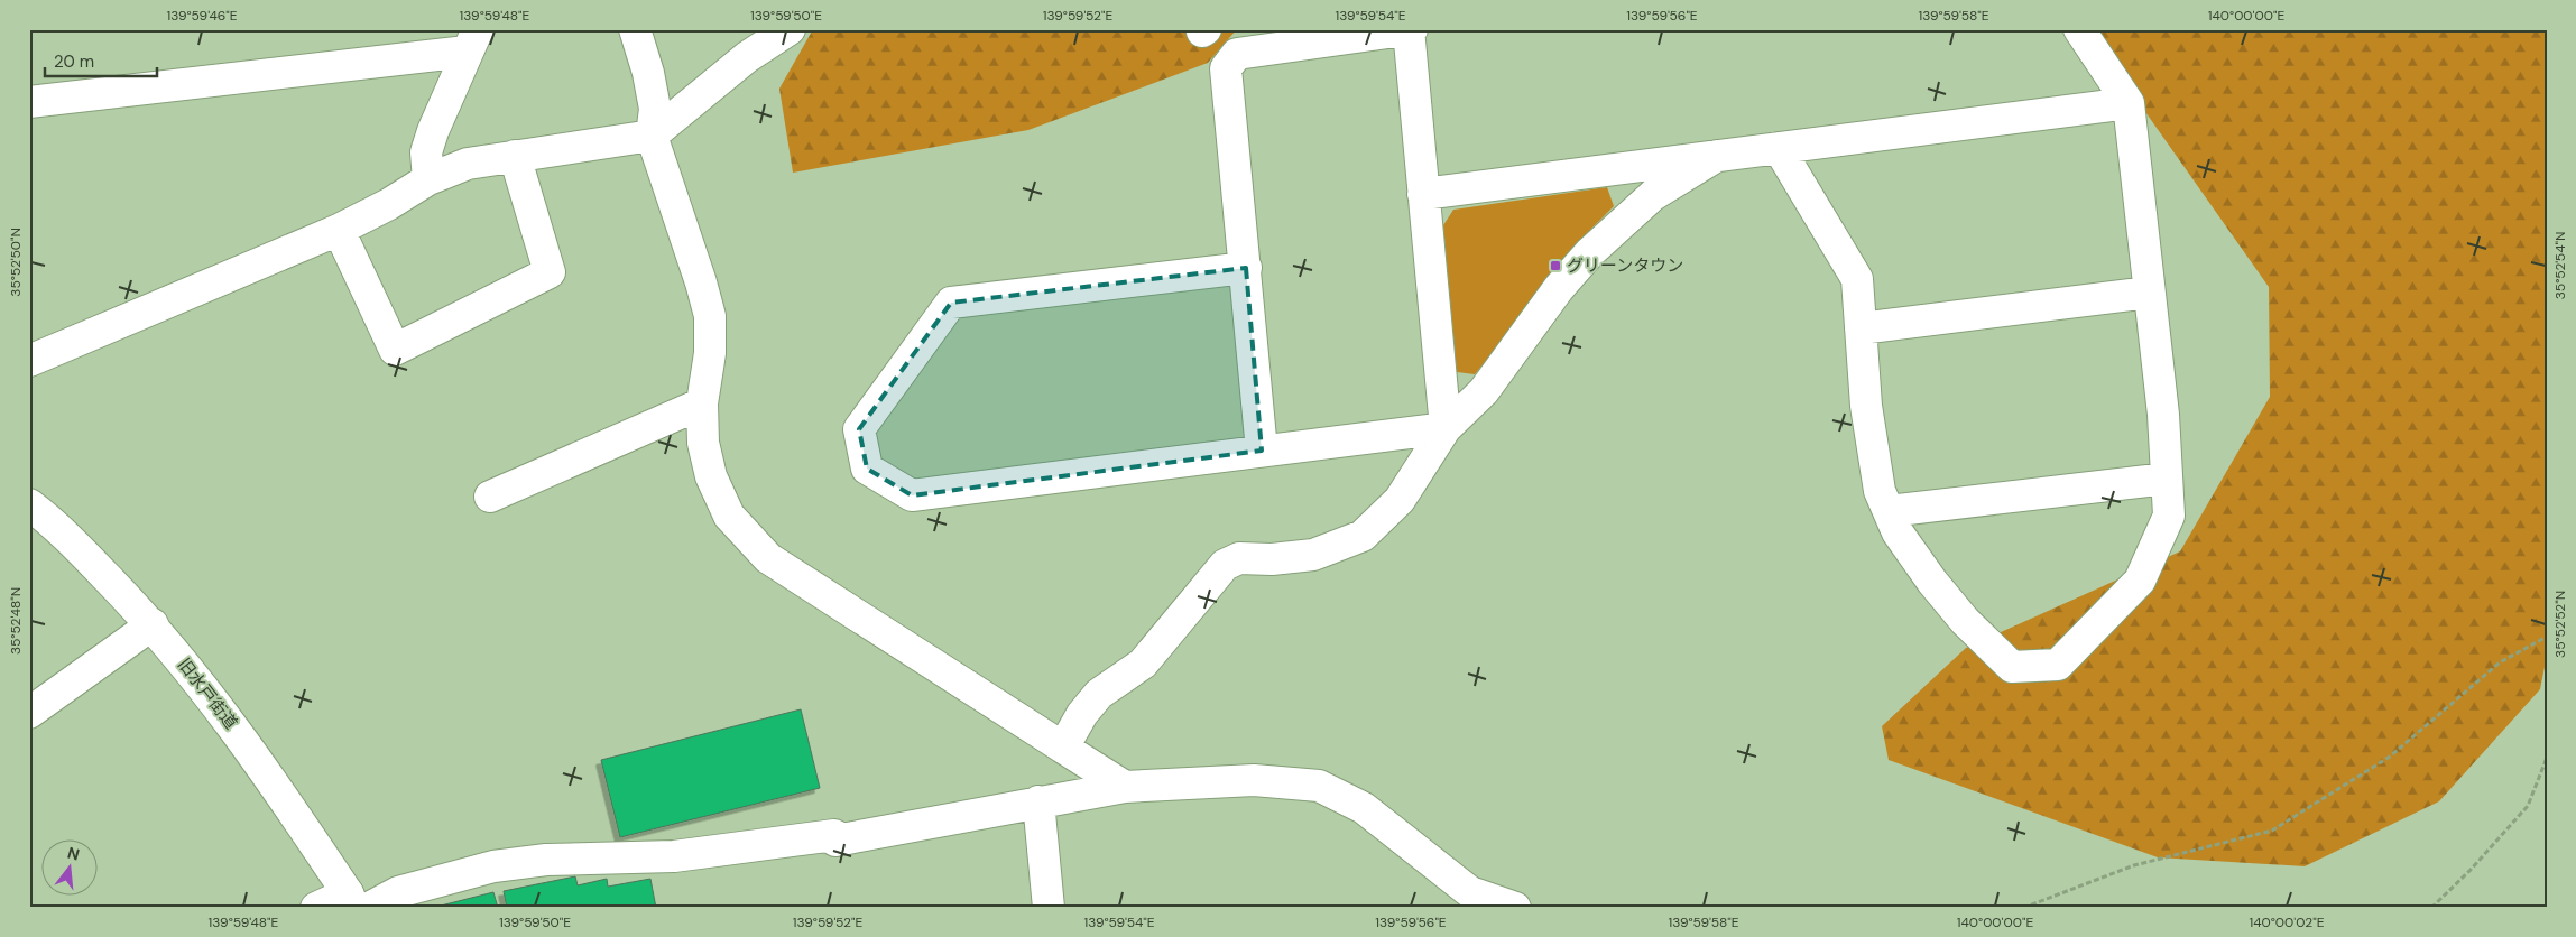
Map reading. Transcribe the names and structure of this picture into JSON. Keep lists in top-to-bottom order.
{
  "streets": {
    "street": ["旧水戸街道"]
  },
  "places": {
    "transit": ["グリーンタウン"]
  },
  "scale_bar": "20 m",
  "north": "top",
  "coordinates": [
    "139°59'46\"E",
    "139°59'48\"E",
    "139°59'50\"E",
    "139°59'52\"E",
    "139°59'54\"E",
    "139°59'56\"E",
    "139°59'58\"E",
    "140°00'00\"E",
    "35°52'50\"N",
    "35°52'54\"N",
    "35°52'48\"N",
    "35°52'52\"N",
    "140°00'02\"E"
  ]
}
